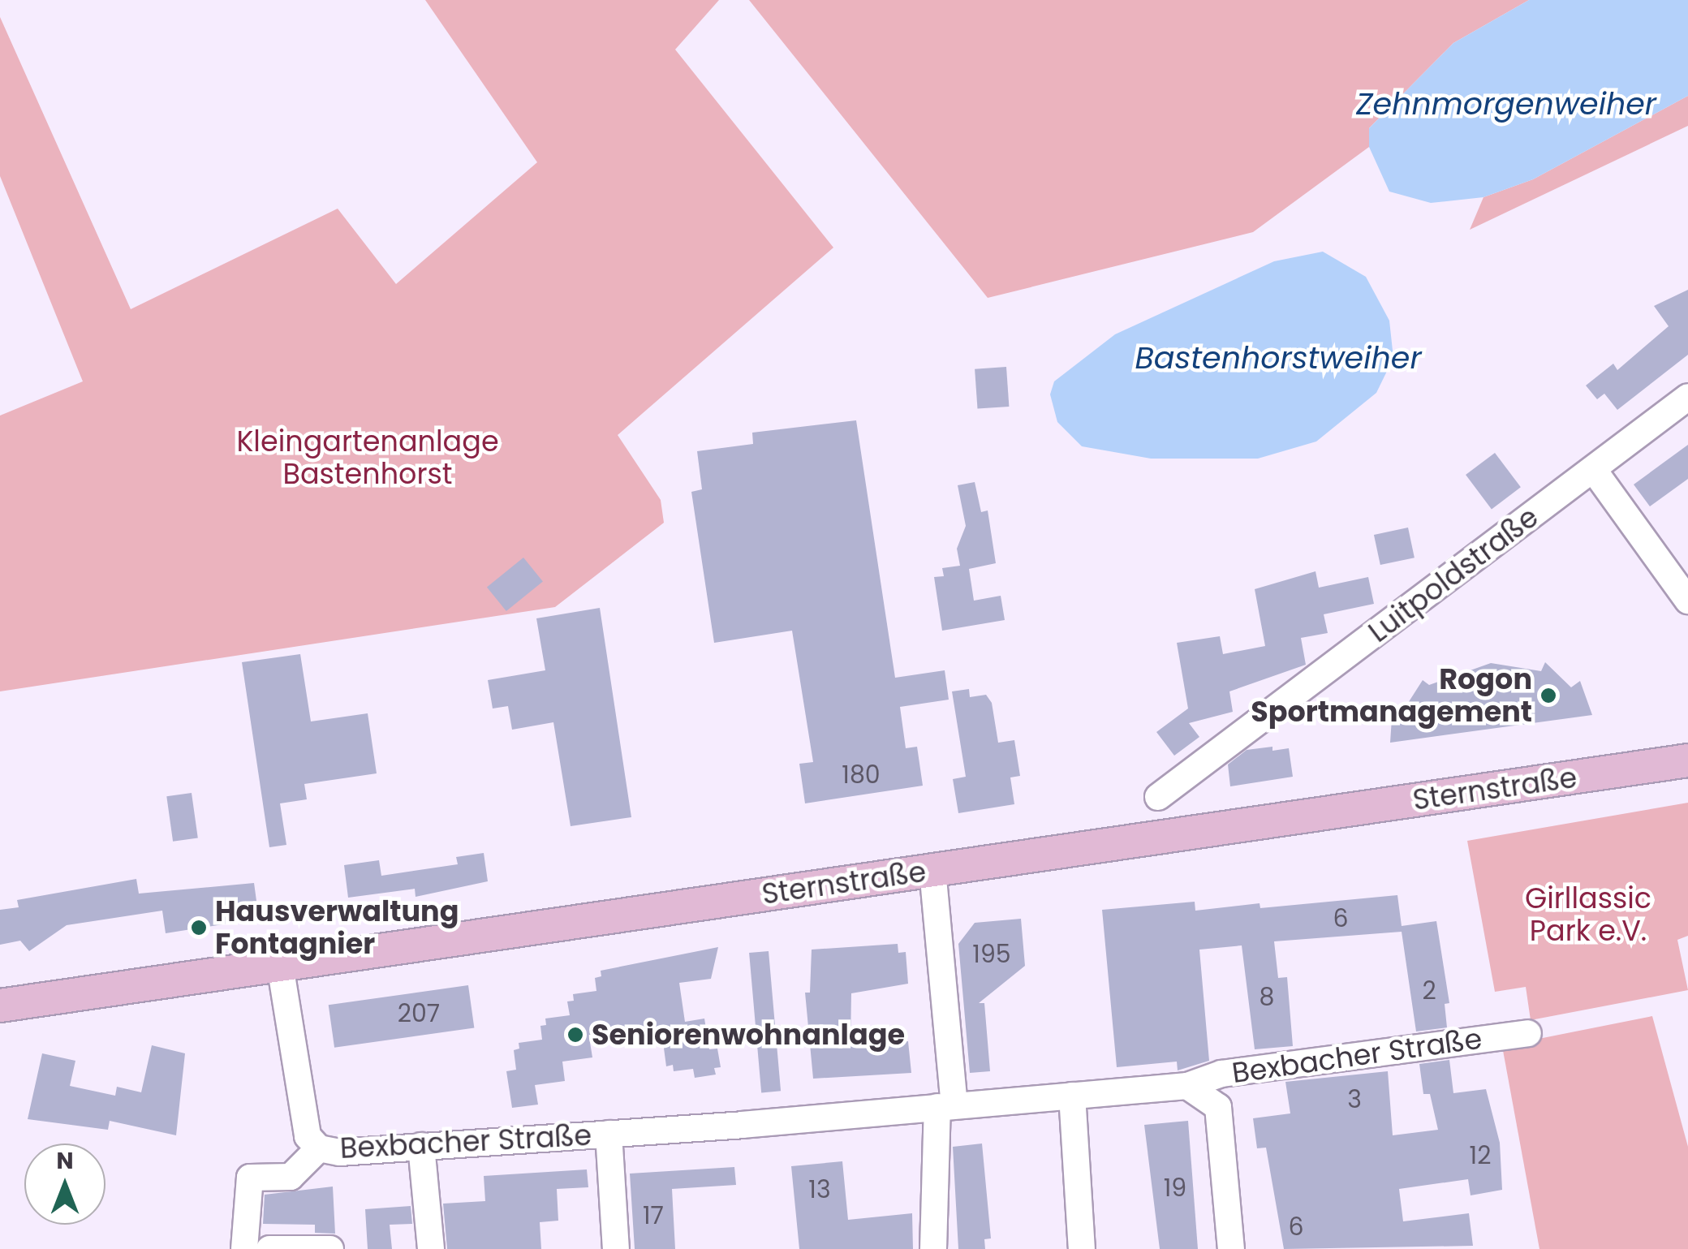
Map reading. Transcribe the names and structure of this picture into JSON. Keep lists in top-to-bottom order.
{
  "streets": {
    "main road": ["Sternstraße"],
    "street": ["Luitpoldstraße", "Bexbacher Straße"]
  },
  "crossings": [
    ["Sternstraße", "Bexbacher Straße"]
  ],
  "water": ["Zehnmorgenweiher", "Bastenhorstweiher"],
  "parks": ["Kleingartenanlage Bastenhorst", "Girllassic Park e.V."],
  "places": ["Rogon Sportmanagement", "Hausverwaltung Fontagnier", "Seniorenwohnanlage"],
  "house_numbers": [
    "180",
    "6",
    "195",
    "2",
    "8",
    "207",
    "3",
    "12",
    "19",
    "13",
    "17",
    "6"
  ],
  "north": "top"
}
